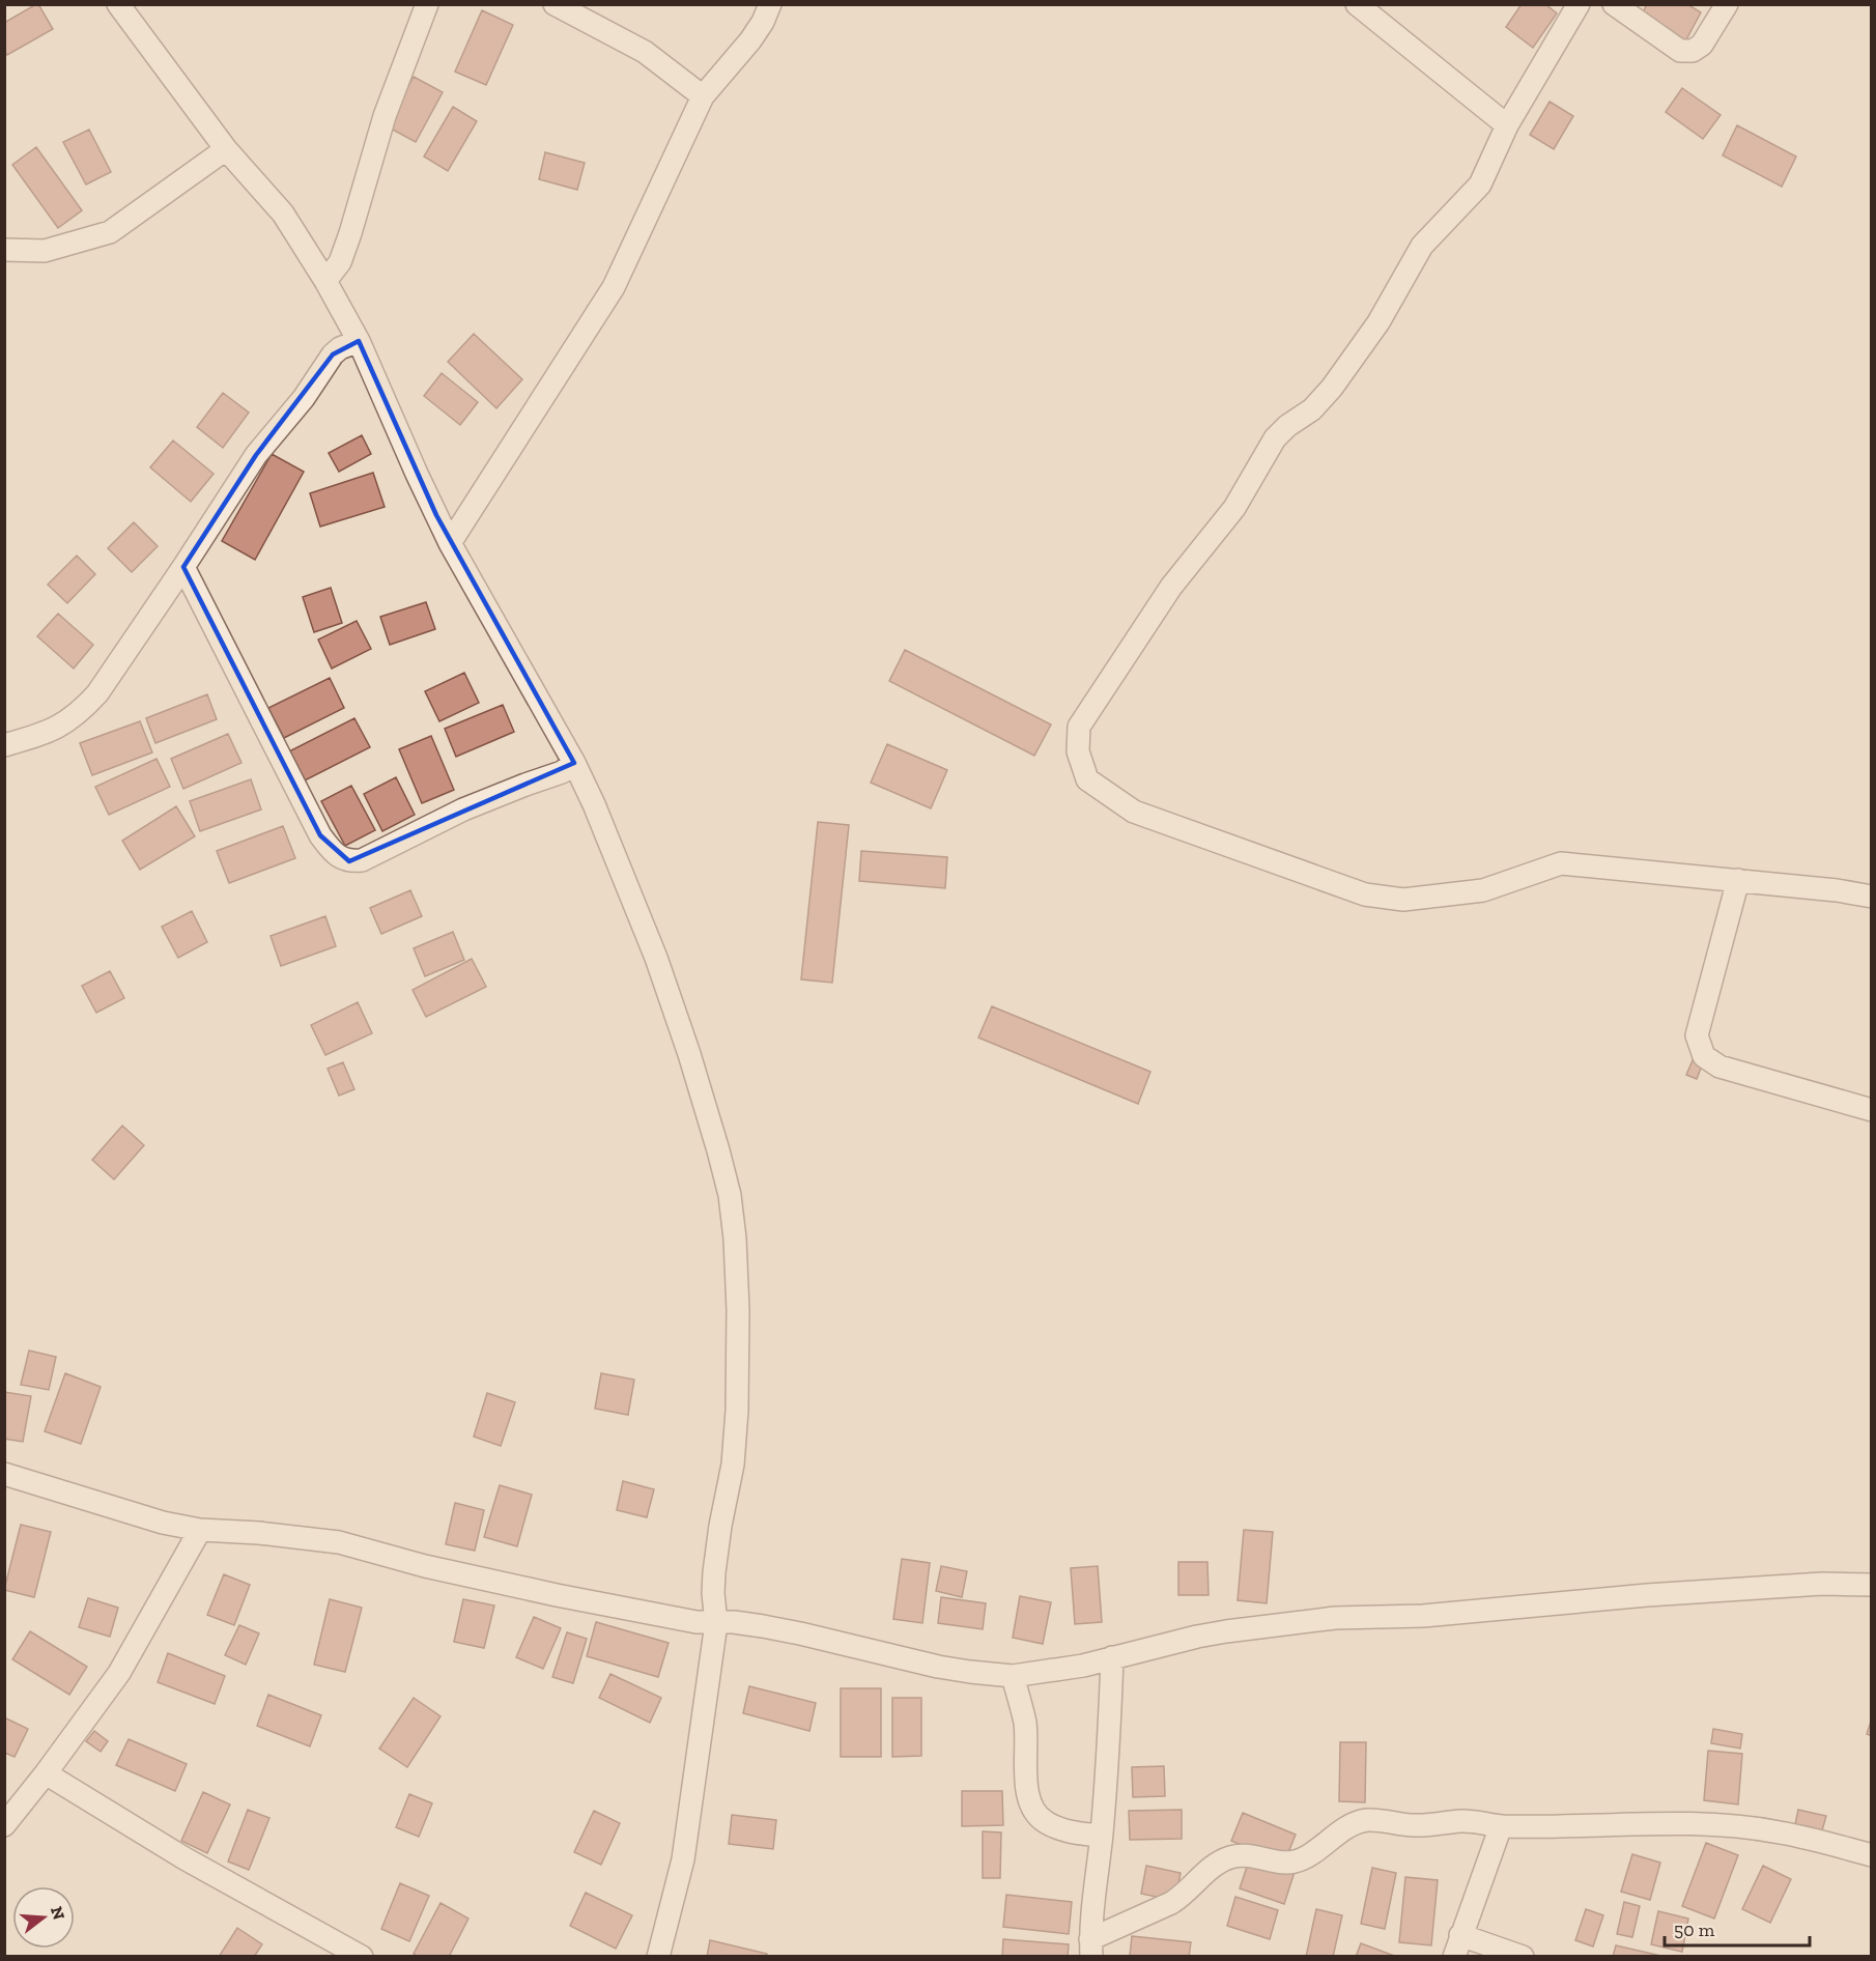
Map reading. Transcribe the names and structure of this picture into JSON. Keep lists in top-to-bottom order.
{
  "scale_bar": "50 m",
  "north": "right"
}
